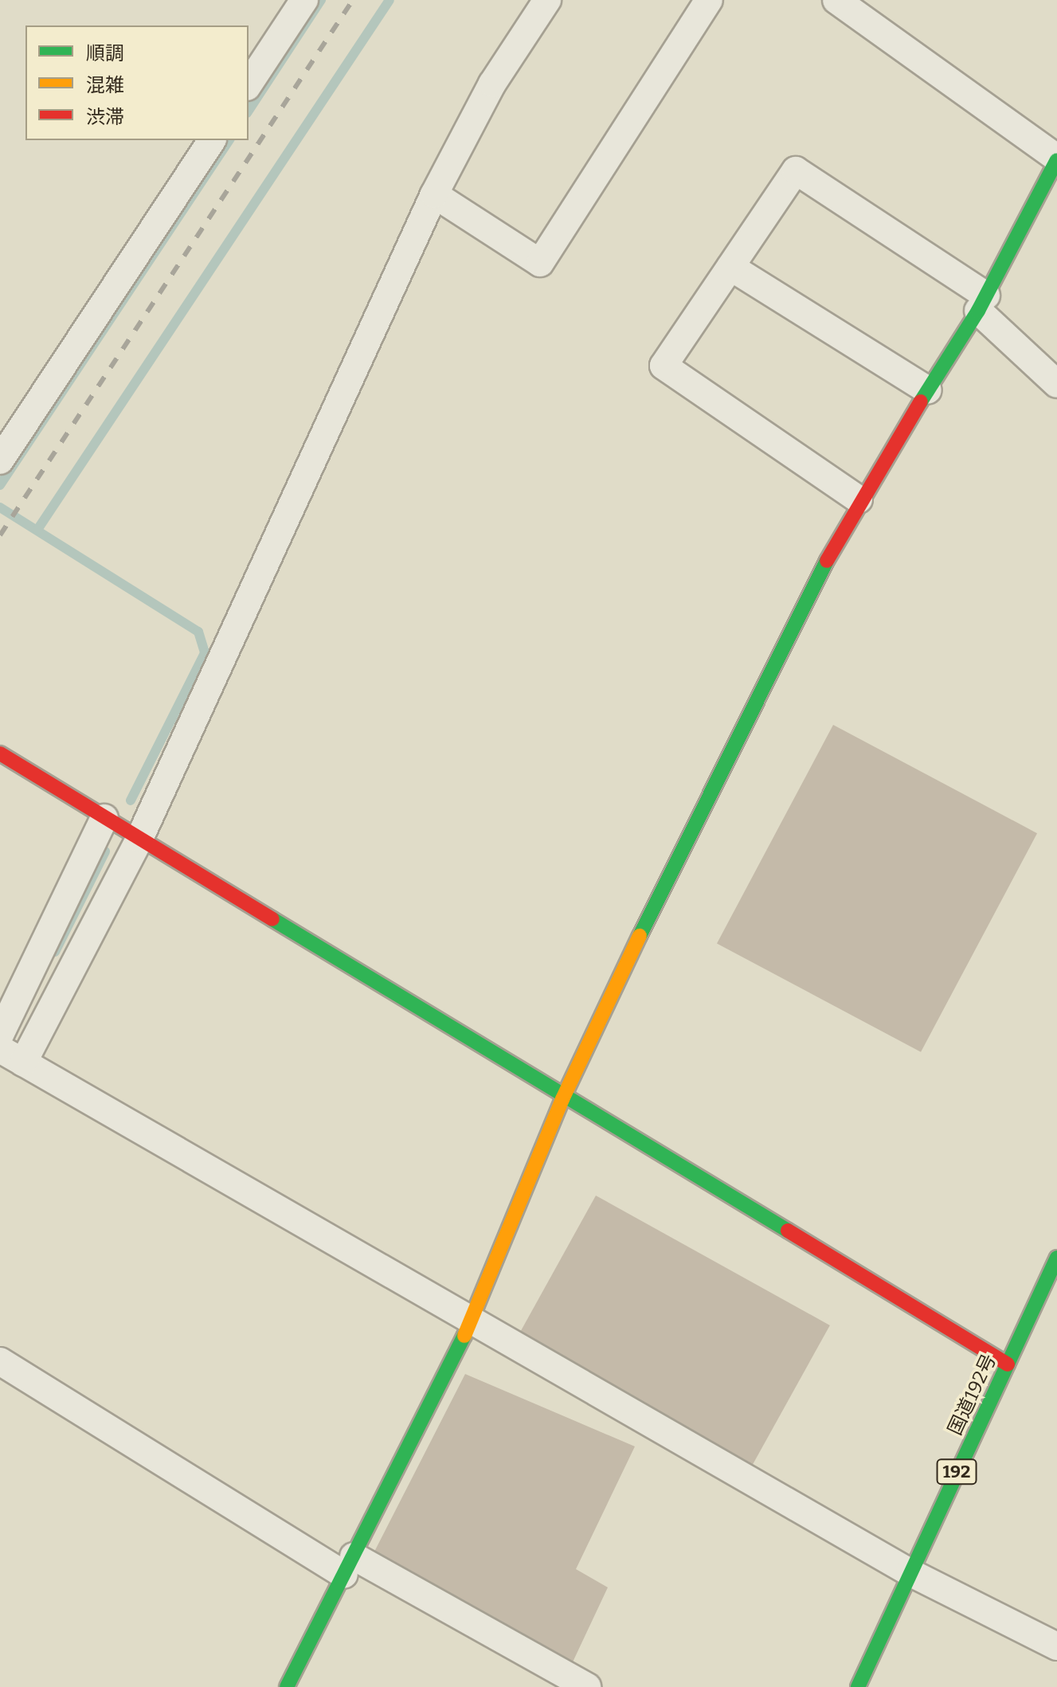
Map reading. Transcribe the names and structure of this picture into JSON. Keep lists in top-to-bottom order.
{
  "streets": {
    "main road": ["国道192号", "192"]
  },
  "legend": ["順調", "混雑", "渋滞"]
}
